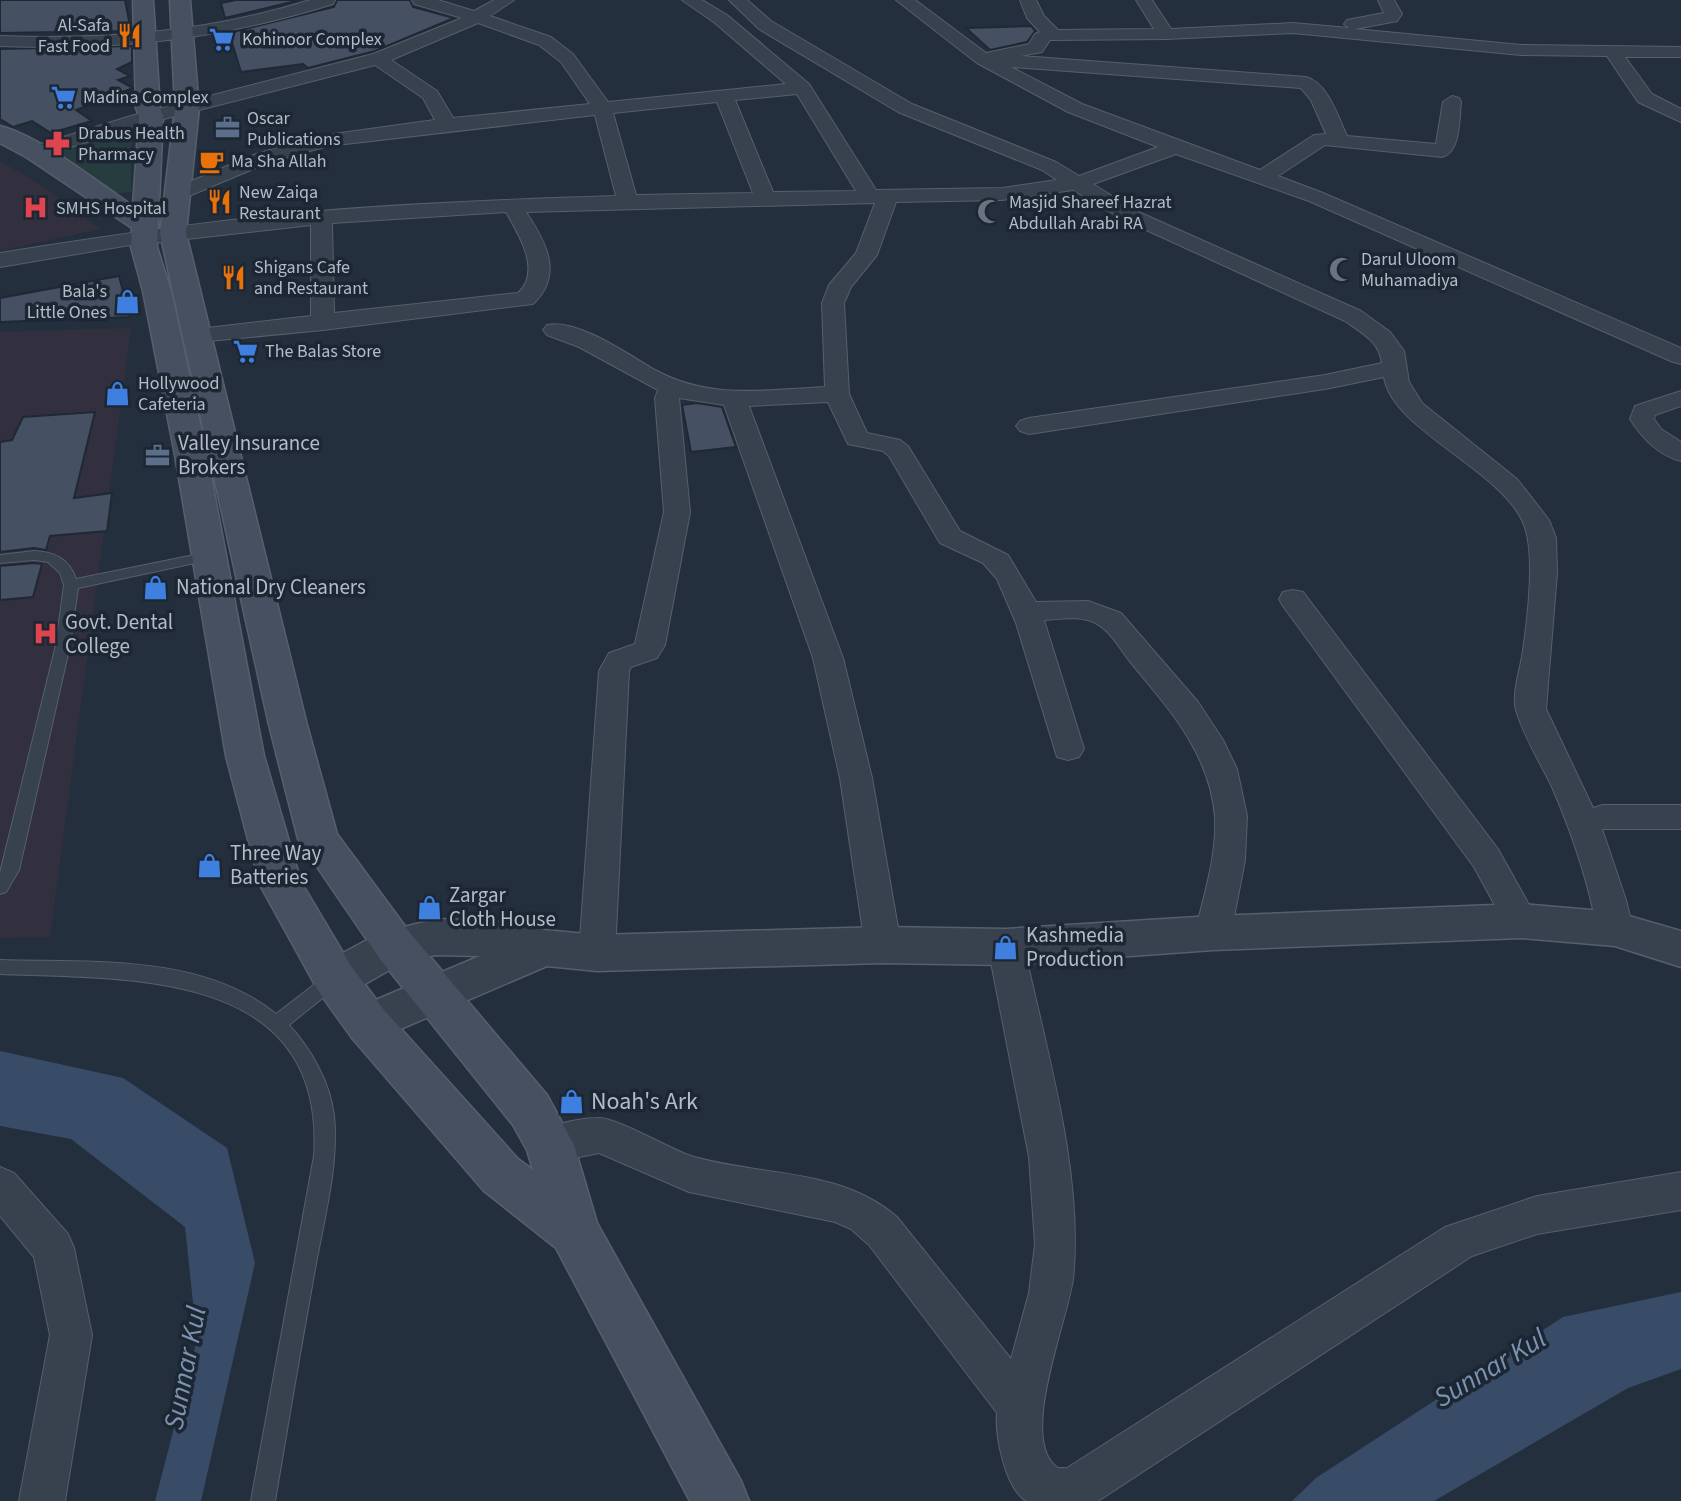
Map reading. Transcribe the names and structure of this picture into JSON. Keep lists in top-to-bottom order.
{
  "water": ["Sunnar Kul"],
  "places": {
    "restaurant": ["Al-Safa Fast Food", "New Zaiqa Restaurant", "Shigans Cafe and Restaurant"],
    "supermarket": ["Kohinoor Complex", "Madina Complex", "The Balas Store"],
    "office": ["Oscar Publications", "Valley Insurance Brokers"],
    "pharmacy": ["Drabus Health Pharmacy"],
    "cafe": ["Ma Sha Allah"],
    "hospital": ["SMHS Hospital", "Govt. Dental College"],
    "mosque": ["Masjid Shareef Hazrat Abdullah Arabi RA", "Darul Uloom Muhamadiya"],
    "shop": [
      "Bala's Little Ones",
      "Hollywood Cafeteria",
      "National Dry Cleaners",
      "Three Way Batteries",
      "Zargar Cloth House",
      "Kashmedia Production",
      "Noah's Ark"
    ]
  }
}
